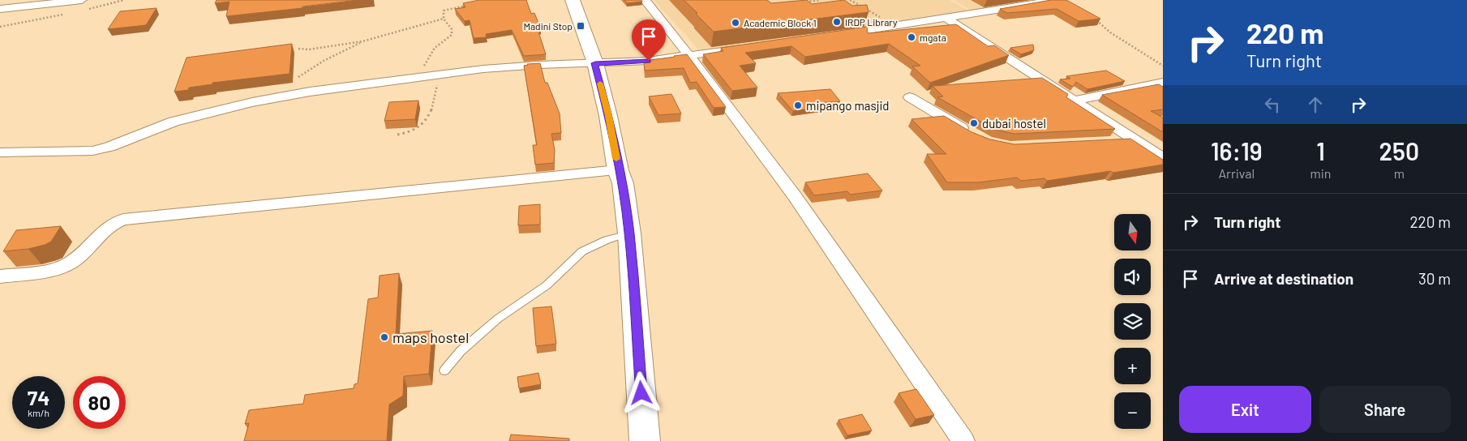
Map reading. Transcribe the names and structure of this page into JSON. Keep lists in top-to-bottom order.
{
  "places": {
    "other": [
      "IRDP Library",
      "Academic Block 1",
      "mgata",
      "mipango masjid",
      "dubai hostel",
      "maps hostel"
    ],
    "transit": ["Madini Stop"]
  },
  "north": "bottom",
  "page": {
    "turn": ["220 m", "Turn right"],
    "eta": [
      "16:19",
      "Arrival",
      "1",
      "min",
      "250",
      "m"
    ],
    "list": [
      {
        "name": "Turn right",
        "value": "220 m"
      },
      {
        "name": "Arrive at destination",
        "value": "30 m"
      }
    ],
    "map_buttons": ["+", "−"],
    "speed": "74 km/h",
    "limit": "80",
    "buttons": ["Exit", "Share"]
  }
}
